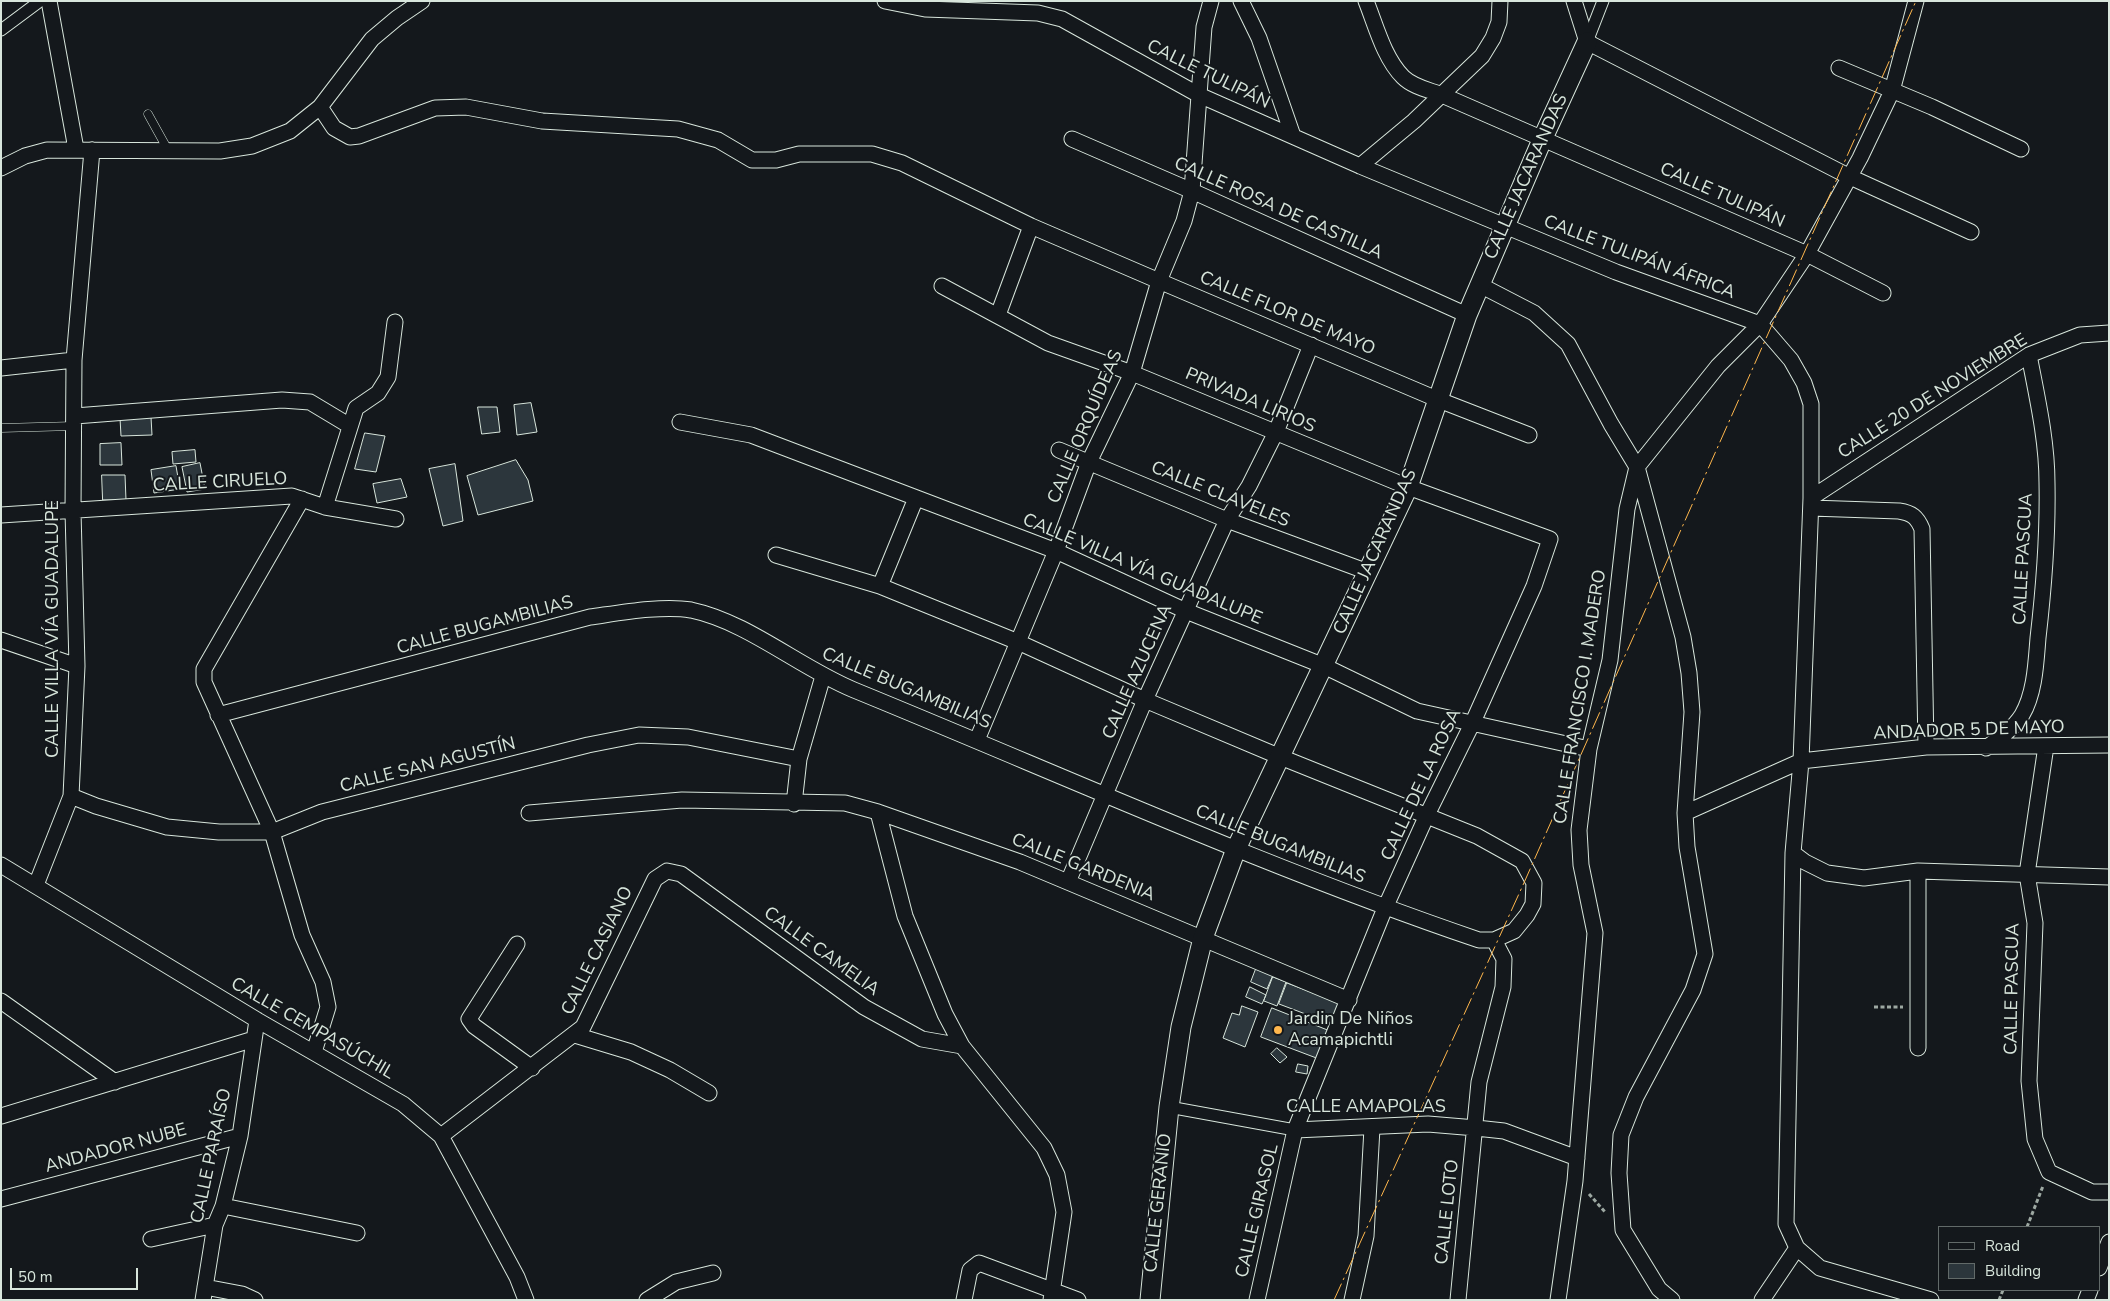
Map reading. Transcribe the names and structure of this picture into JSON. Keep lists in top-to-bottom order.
{
  "streets": {
    "street": [
      "CALLE TULIPÁN",
      "CALLE JACARANDAS",
      "CALLE ROSA DE CASTILLA",
      "CALLE TULIPÁN ÁFRICA",
      "CALLE FLOR DE MAYO",
      "CALLE 20 DE NOVIEMBRE",
      "PRIVADA LIRIOS",
      "CALLE ORQUÍDEAS",
      "CALLE CIRUELO",
      "CALLE CLAVELES",
      "CALLE PASCUA",
      "CALLE VILLA VÍA GUADALUPE",
      "CALLE BUGAMBILIAS",
      "CALLE AZUCENA",
      "CALLE FRANCISCO I. MADERO",
      "ANDADOR 5 DE MAYO",
      "CALLE SAN AGUSTÍN",
      "CALLE DE LA ROSA",
      "CALLE GARDENIA",
      "CALLE CASIANO",
      "CALLE CAMELIA",
      "CALLE CEMPASÚCHIL",
      "CALLE AMAPOLAS",
      "ANDADOR NUBE",
      "CALLE PARAÍSO",
      "CALLE GERANIO",
      "CALLE GIRASOL",
      "CALLE LOTO"
    ]
  },
  "crossings": [
    ["CALLE TULIPÁN", "CALLE JACARANDAS"],
    ["CALLE TULIPÁN", "CALLE TULIPÁN ÁFRICA"],
    ["CALLE TULIPÁN", "CALLE ORQUÍDEAS"],
    ["CALLE TULIPÁN", "CALLE FRANCISCO I. MADERO"],
    ["CALLE JACARANDAS", "CALLE ROSA DE CASTILLA"],
    ["CALLE JACARANDAS", "CALLE TULIPÁN ÁFRICA"],
    ["CALLE JACARANDAS", "CALLE FLOR DE MAYO"],
    ["CALLE JACARANDAS", "PRIVADA LIRIOS"],
    ["CALLE JACARANDAS", "CALLE CLAVELES"],
    ["CALLE JACARANDAS", "CALLE VILLA VÍA GUADALUPE"],
    ["CALLE JACARANDAS", "CALLE BUGAMBILIAS"],
    ["CALLE JACARANDAS", "CALLE GARDENIA"],
    ["CALLE JACARANDAS", "CALLE AMAPOLAS"],
    ["CALLE JACARANDAS", "CALLE GERANIO"],
    ["CALLE ROSA DE CASTILLA", "CALLE ORQUÍDEAS"],
    ["CALLE TULIPÁN ÁFRICA", "CALLE FRANCISCO I. MADERO"],
    ["CALLE FLOR DE MAYO", "CALLE ORQUÍDEAS"],
    ["CALLE FLOR DE MAYO", "CALLE AZUCENA"],
    ["CALLE 20 DE NOVIEMBRE", "CALLE PASCUA"],
    ["PRIVADA LIRIOS", "CALLE ORQUÍDEAS"],
    ["PRIVADA LIRIOS", "CALLE AZUCENA"],
    ["PRIVADA LIRIOS", "CALLE DE LA ROSA"],
    ["CALLE ORQUÍDEAS", "CALLE CLAVELES"],
    ["CALLE ORQUÍDEAS", "CALLE VILLA VÍA GUADALUPE"],
    ["CALLE ORQUÍDEAS", "CALLE BUGAMBILIAS"],
    ["CALLE CIRUELO", "CALLE VILLA VÍA GUADALUPE"],
    ["CALLE CLAVELES", "CALLE AZUCENA"],
    ["CALLE PASCUA", "ANDADOR 5 DE MAYO"],
    ["CALLE VILLA VÍA GUADALUPE", "CALLE AZUCENA"],
    ["CALLE VILLA VÍA GUADALUPE", "CALLE FRANCISCO I. MADERO"],
    ["CALLE VILLA VÍA GUADALUPE", "CALLE SAN AGUSTÍN"],
    ["CALLE VILLA VÍA GUADALUPE", "CALLE DE LA ROSA"],
    ["CALLE VILLA VÍA GUADALUPE", "CALLE CEMPASÚCHIL"],
    ["CALLE BUGAMBILIAS", "CALLE AZUCENA"],
    ["CALLE BUGAMBILIAS", "CALLE DE LA ROSA"],
    ["CALLE AZUCENA", "CALLE GARDENIA"],
    ["CALLE FRANCISCO I. MADERO", "CALLE AMAPOLAS"],
    ["CALLE DE LA ROSA", "CALLE GARDENIA"],
    ["CALLE DE LA ROSA", "CALLE AMAPOLAS"],
    ["CALLE DE LA ROSA", "CALLE GIRASOL"],
    ["CALLE CASIANO", "CALLE CAMELIA"],
    ["CALLE CASIANO", "CALLE CEMPASÚCHIL"],
    ["CALLE CEMPASÚCHIL", "CALLE PARAÍSO"],
    ["CALLE AMAPOLAS", "CALLE GERANIO"],
    ["CALLE AMAPOLAS", "CALLE GIRASOL"],
    ["CALLE AMAPOLAS", "CALLE LOTO"],
    ["ANDADOR NUBE", "CALLE PARAÍSO"]
  ],
  "places": ["Jardin De Niños Acamapichtli"],
  "legend": ["Road", "Building"],
  "scale_bar": "50 m"
}
